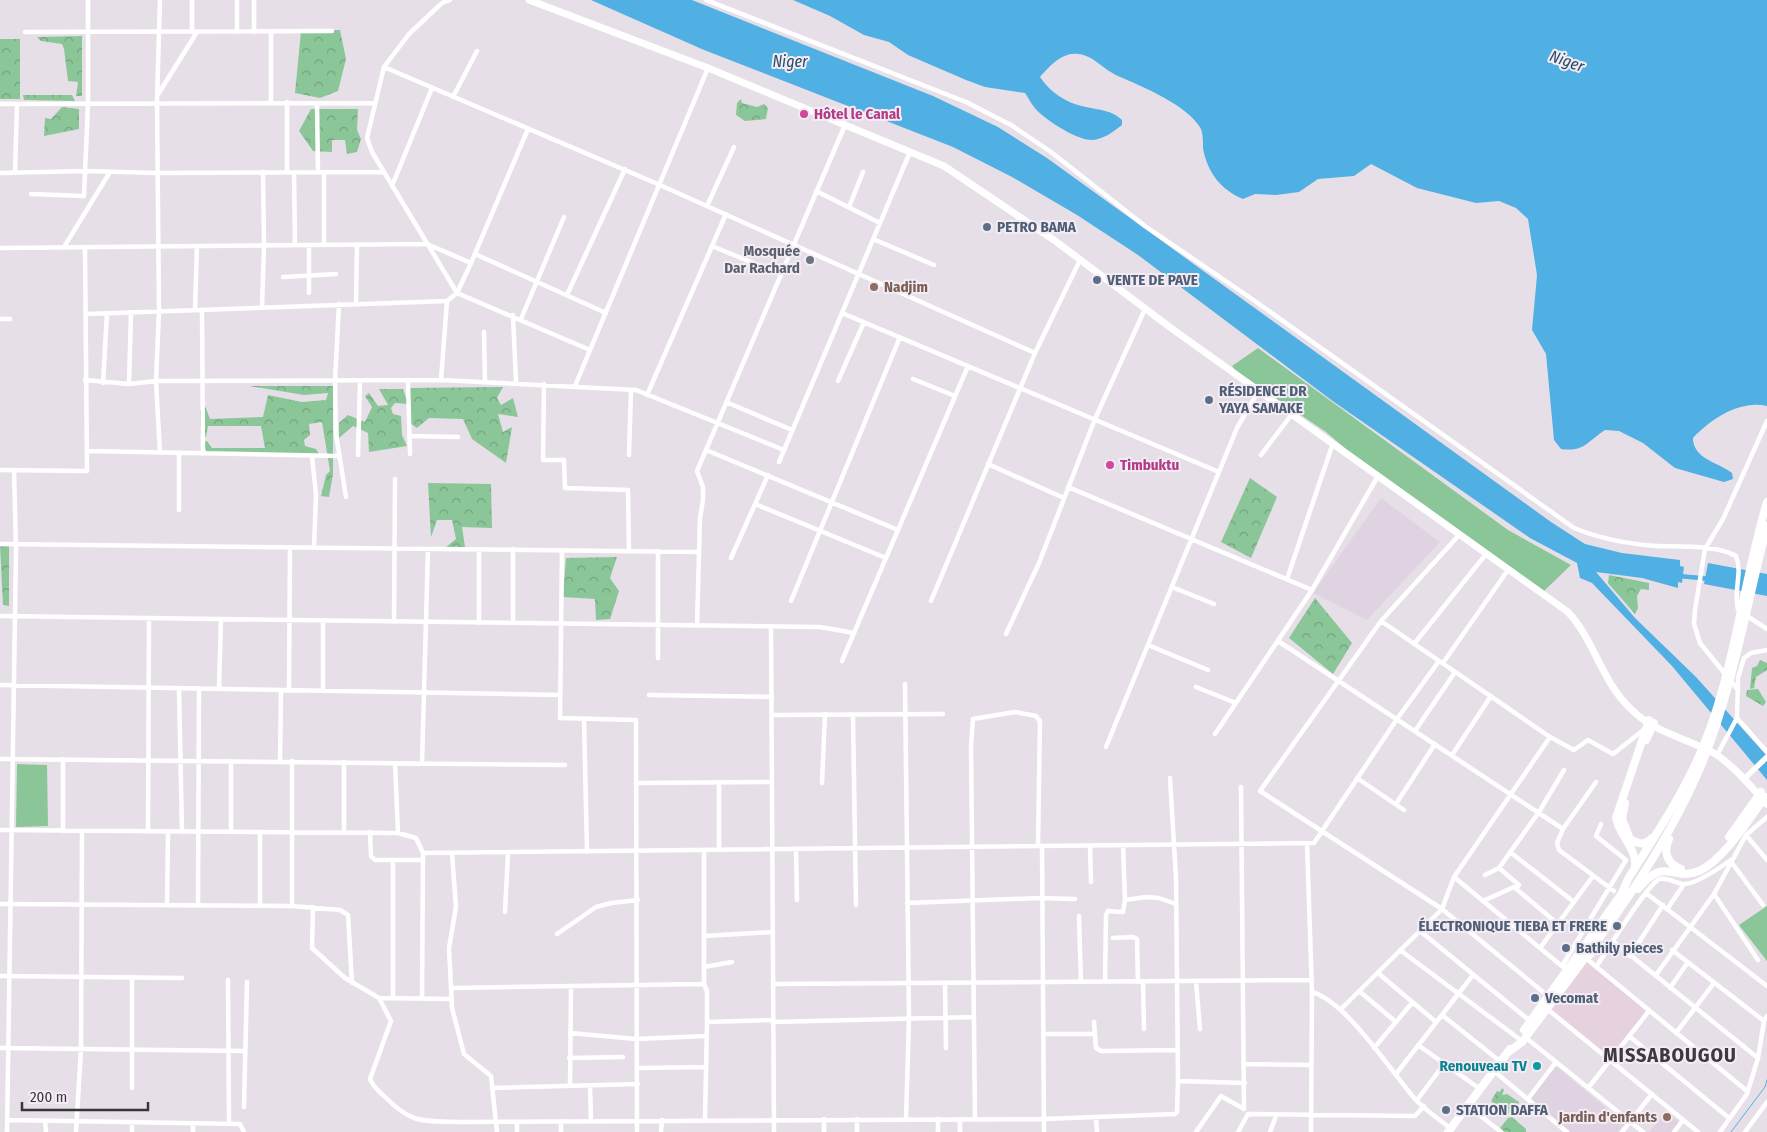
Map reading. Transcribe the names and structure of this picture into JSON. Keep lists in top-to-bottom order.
{
  "districts": ["MISSABOUGOU"],
  "water": ["Niger"],
  "places": [
    "Hôtel le Canal",
    "PETRO BAMA",
    "Mosquée Dar Rachard",
    "VENTE DE PAVE",
    "Nadjim",
    "RÉSIDENCE DR YAYA SAMAKE",
    "Timbuktu",
    "ÉLECTRONIQUE TIEBA ET FRERE",
    "Bathily pieces",
    "Vecomat",
    "Renouveau TV",
    "STATION DAFFA",
    "Jardin d'enfants"
  ],
  "scale_bar": "200 m"
}
